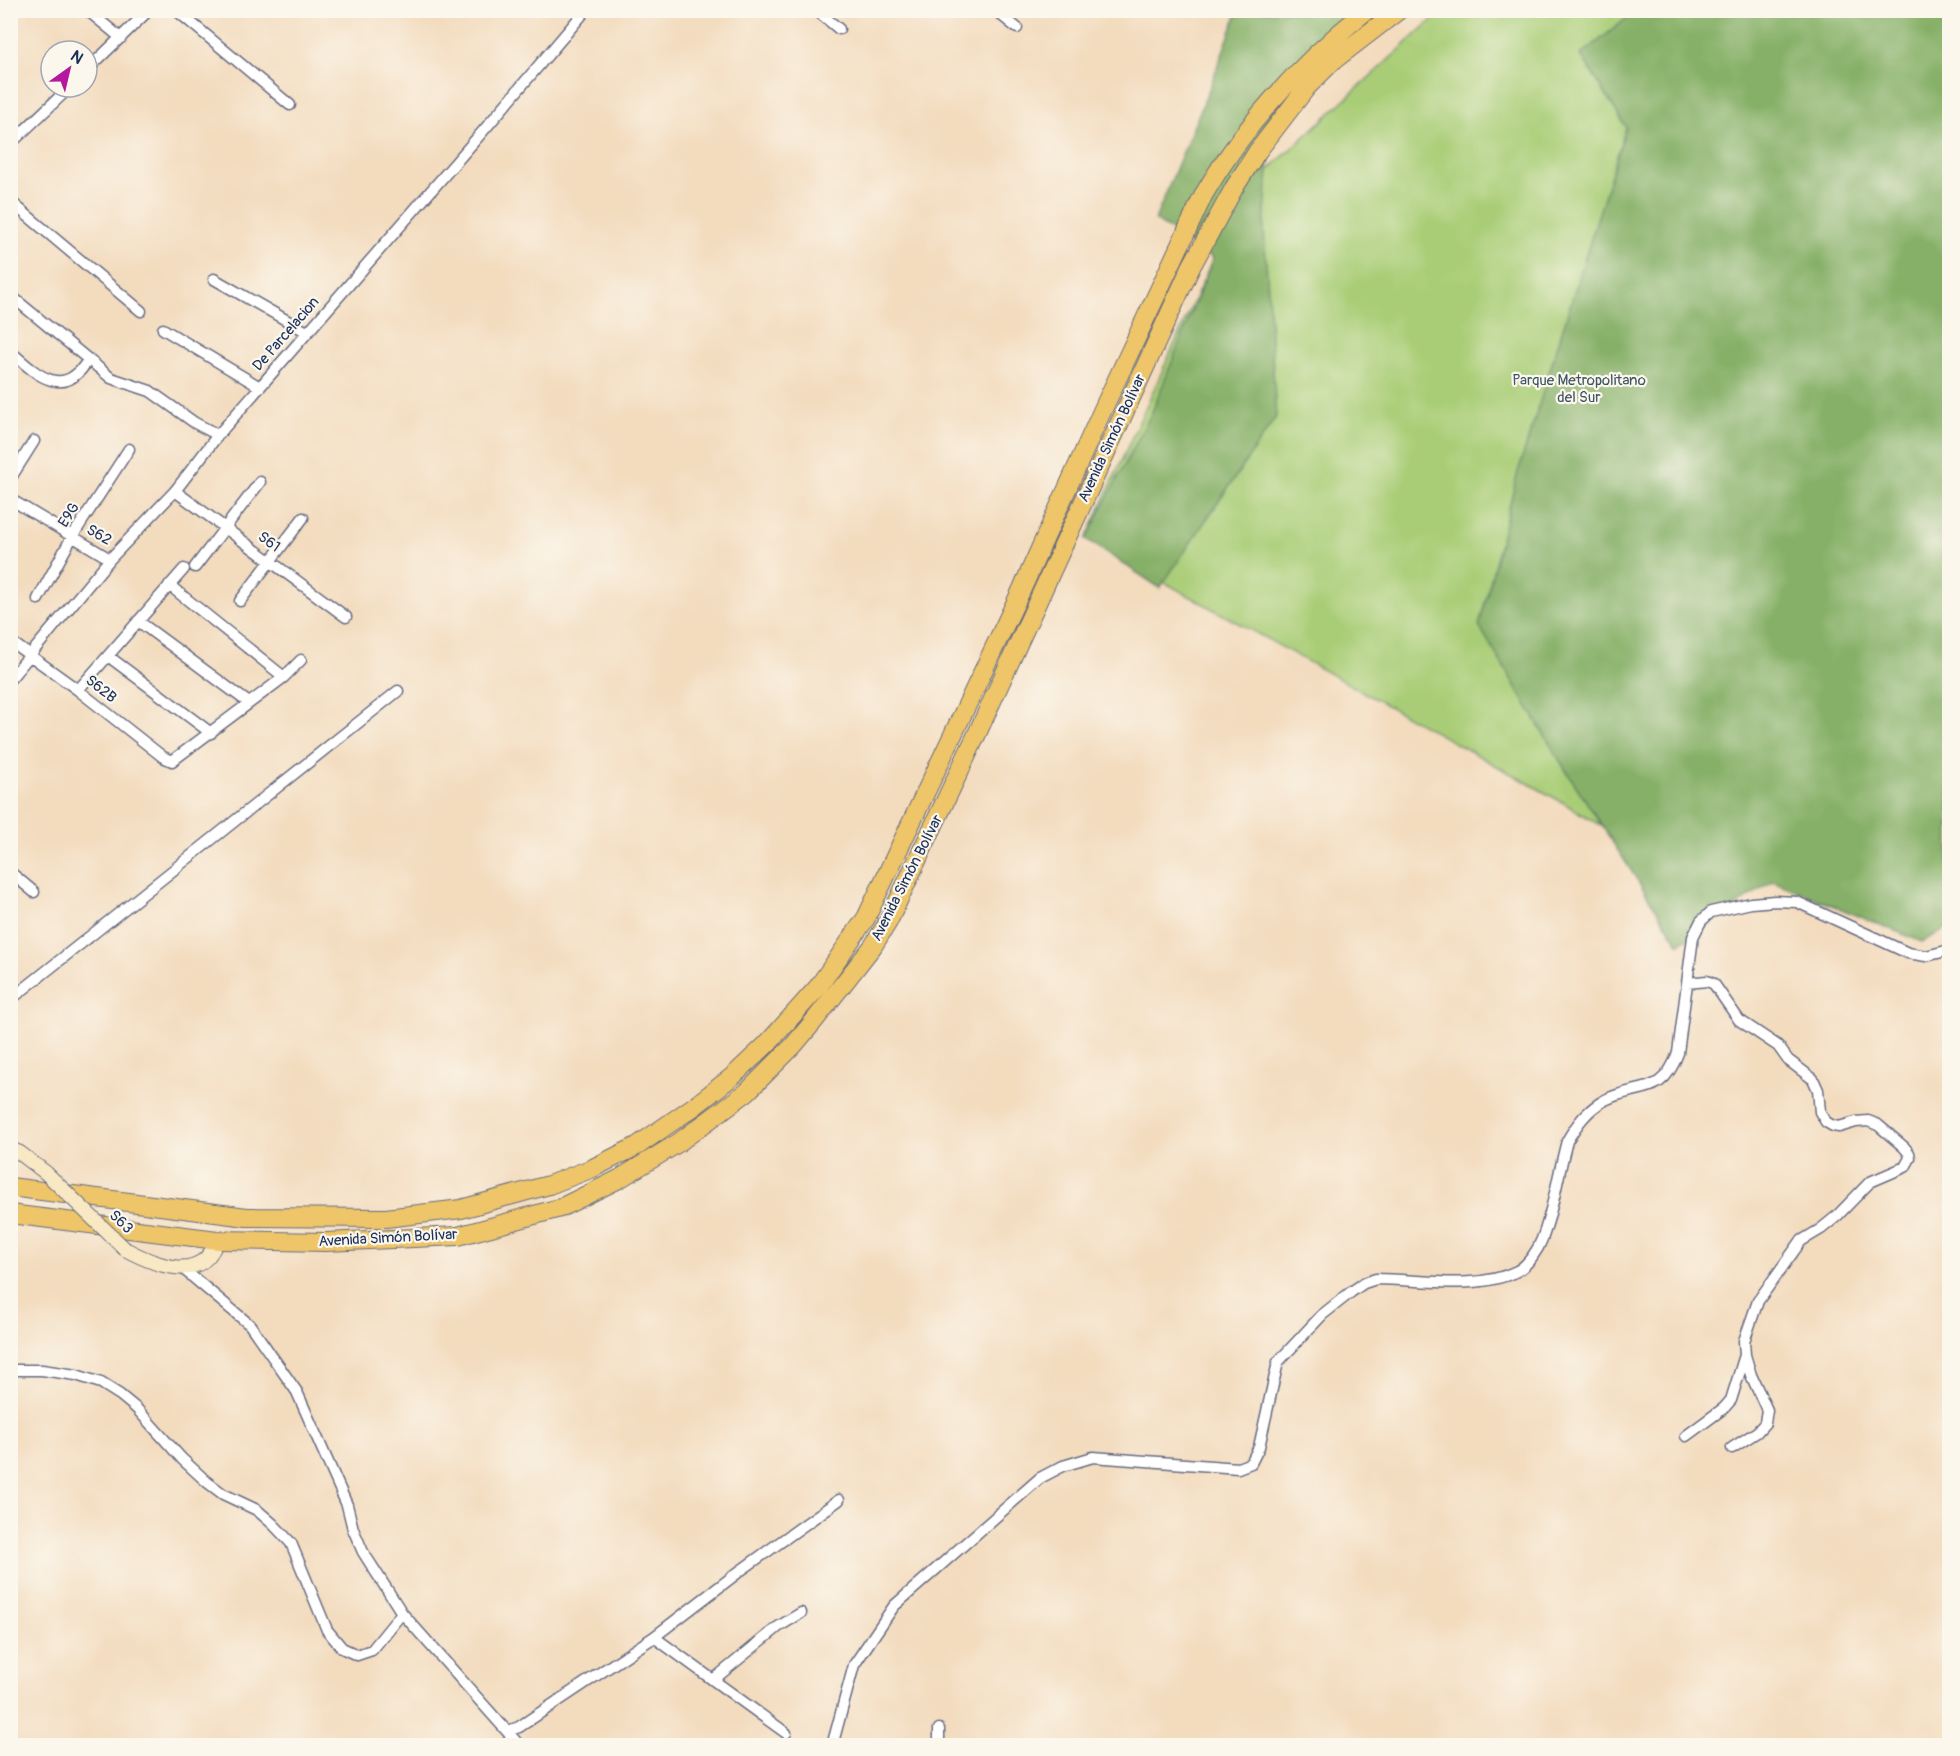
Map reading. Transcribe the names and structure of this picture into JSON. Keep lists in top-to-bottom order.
{
  "streets": {
    "highway": ["Avenida Simón Bolívar"],
    "main road": ["S63"],
    "street": [
      "De Parcelacion",
      "E9G",
      "S62",
      "S61",
      "S62B"
    ]
  },
  "crossings": [
    ["De Parcelacion", "S62"],
    ["De Parcelacion", "S61"],
    ["De Parcelacion", "S62B"],
    ["E9G", "S62"]
  ],
  "parks": ["Parque Metropolitano del Sur"],
  "north": "top right"
}
